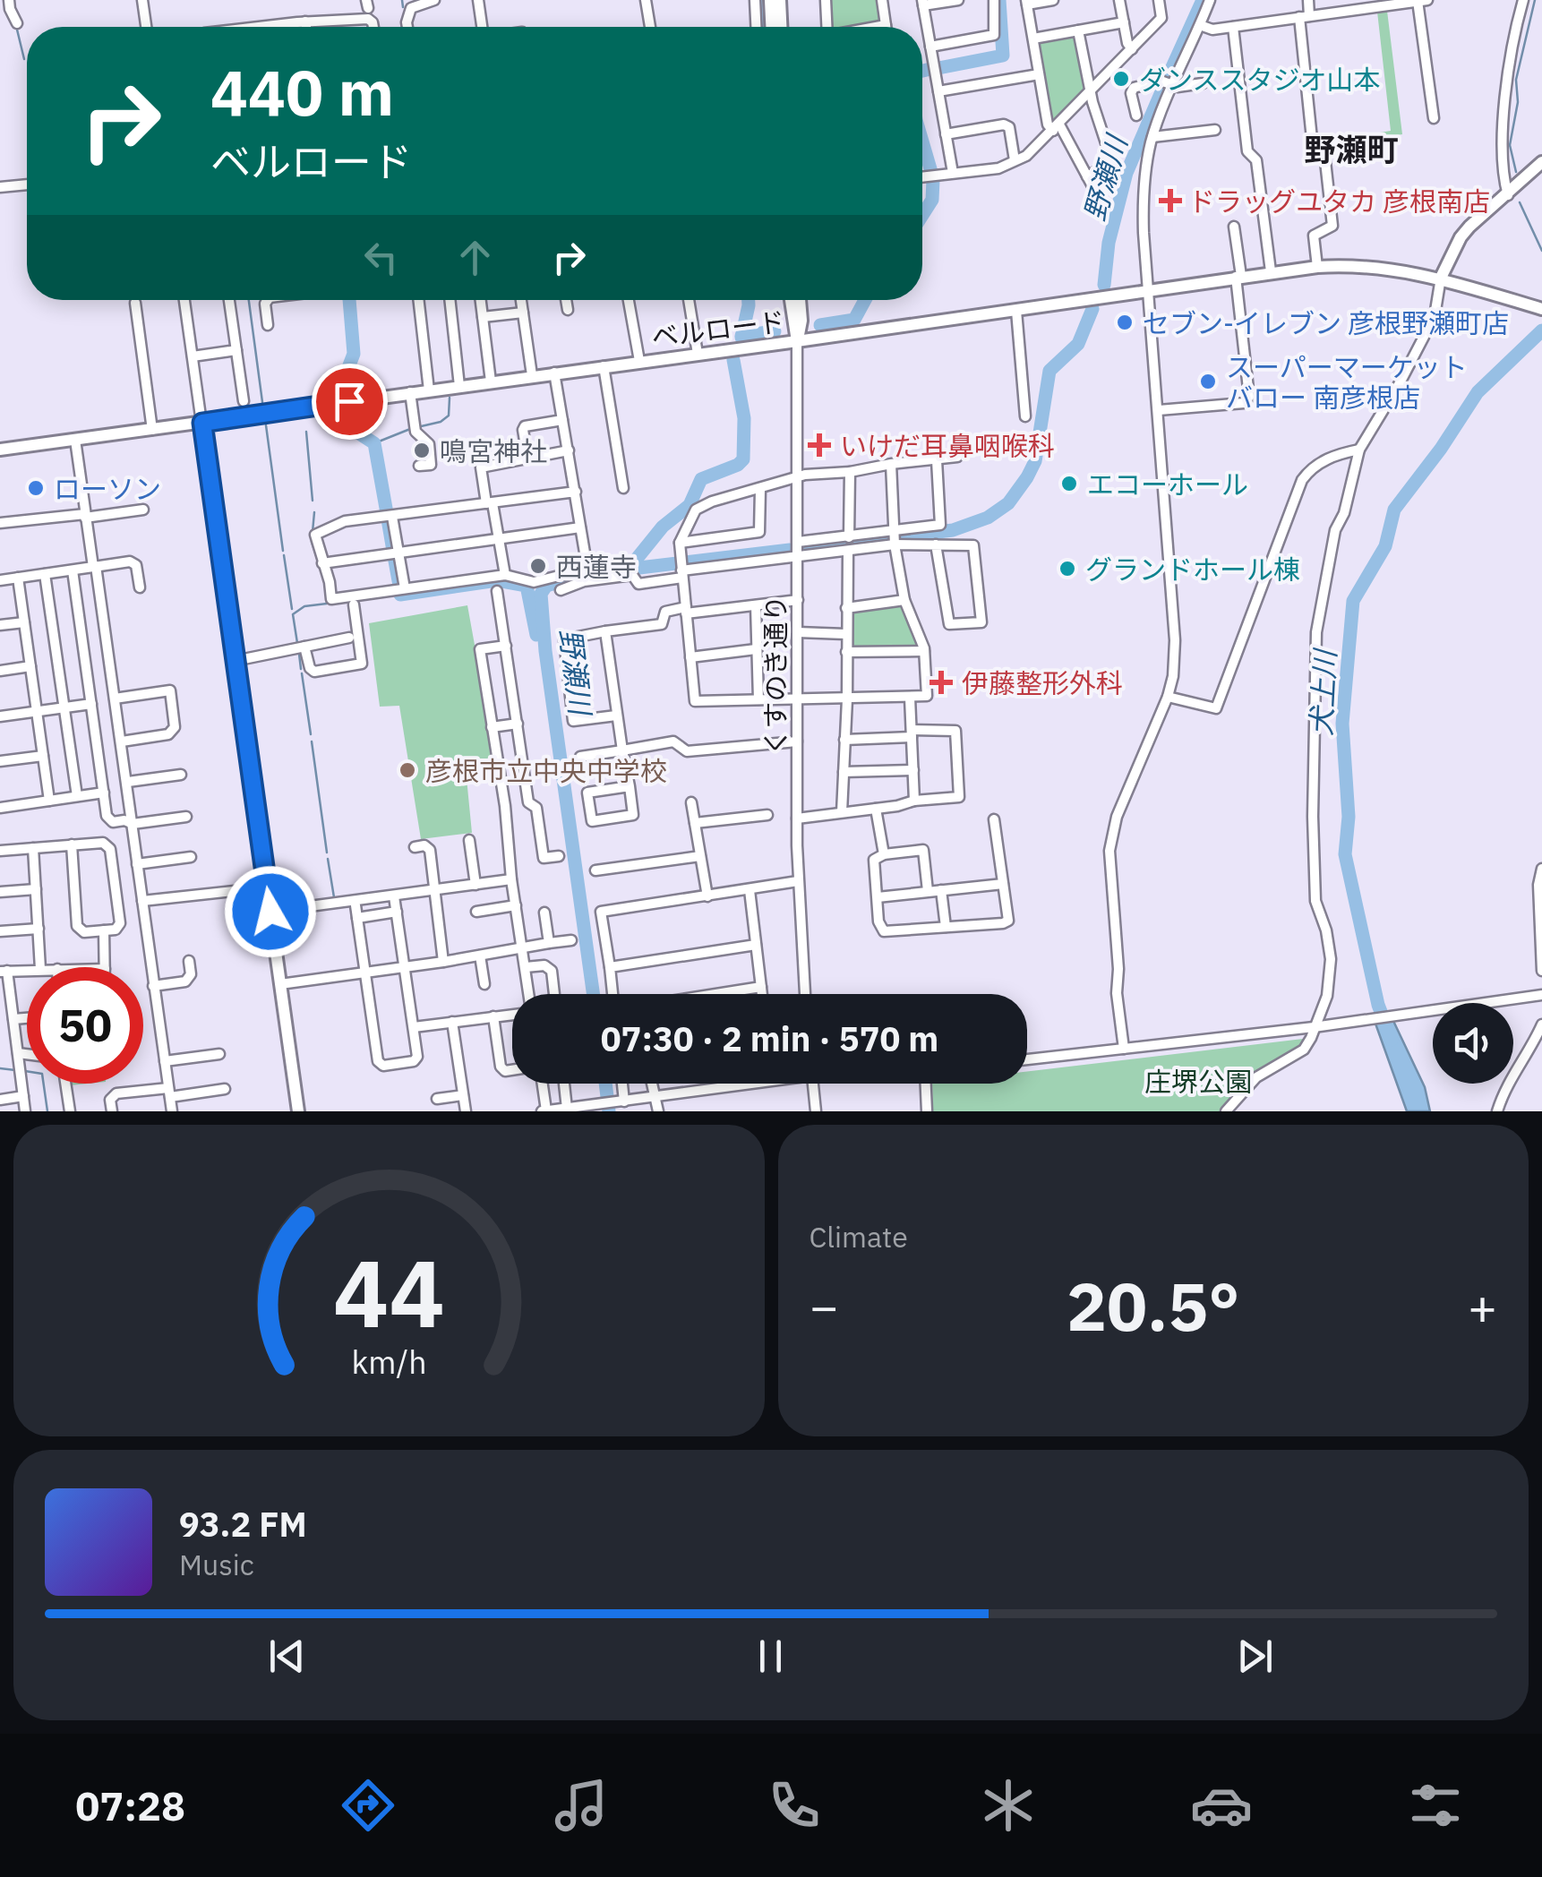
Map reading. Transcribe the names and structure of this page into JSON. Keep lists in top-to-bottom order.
{
  "streets": {
    "main road": ["ベルロード", "くすのき通り"]
  },
  "crossings": [
    ["ベルロード", "くすのき通り"]
  ],
  "districts": ["野瀬町"],
  "water": ["野瀬川", "犬上川"],
  "parks": ["庄堺公園"],
  "places": {
    "other": [
      "ダンススタジオ山本",
      "セブン-イレブン 彦根野瀬町店",
      "スーパーマーケット バロー 南彦根店",
      "鳴宮神社",
      "エコーホール",
      "ローソン",
      "西蓮寺",
      "グランドホール棟",
      "彦根市立中央中学校"
    ],
    "health": ["ドラッグユタカ 彦根南店", "いけだ耳鼻咽喉科", "伊藤整形外科"]
  },
  "page": {
    "turn": ["440 m", "ベルロード"],
    "limit": "50",
    "trip": "07:30 · 2 min · 570 m",
    "tile": "Climate",
    "heat": ["−", "20.5°", "+"],
    "song": ["93.2 FM", "Music"],
    "tabs": "07:28",
    "gauge": ["44", "km/h"]
  }
}
